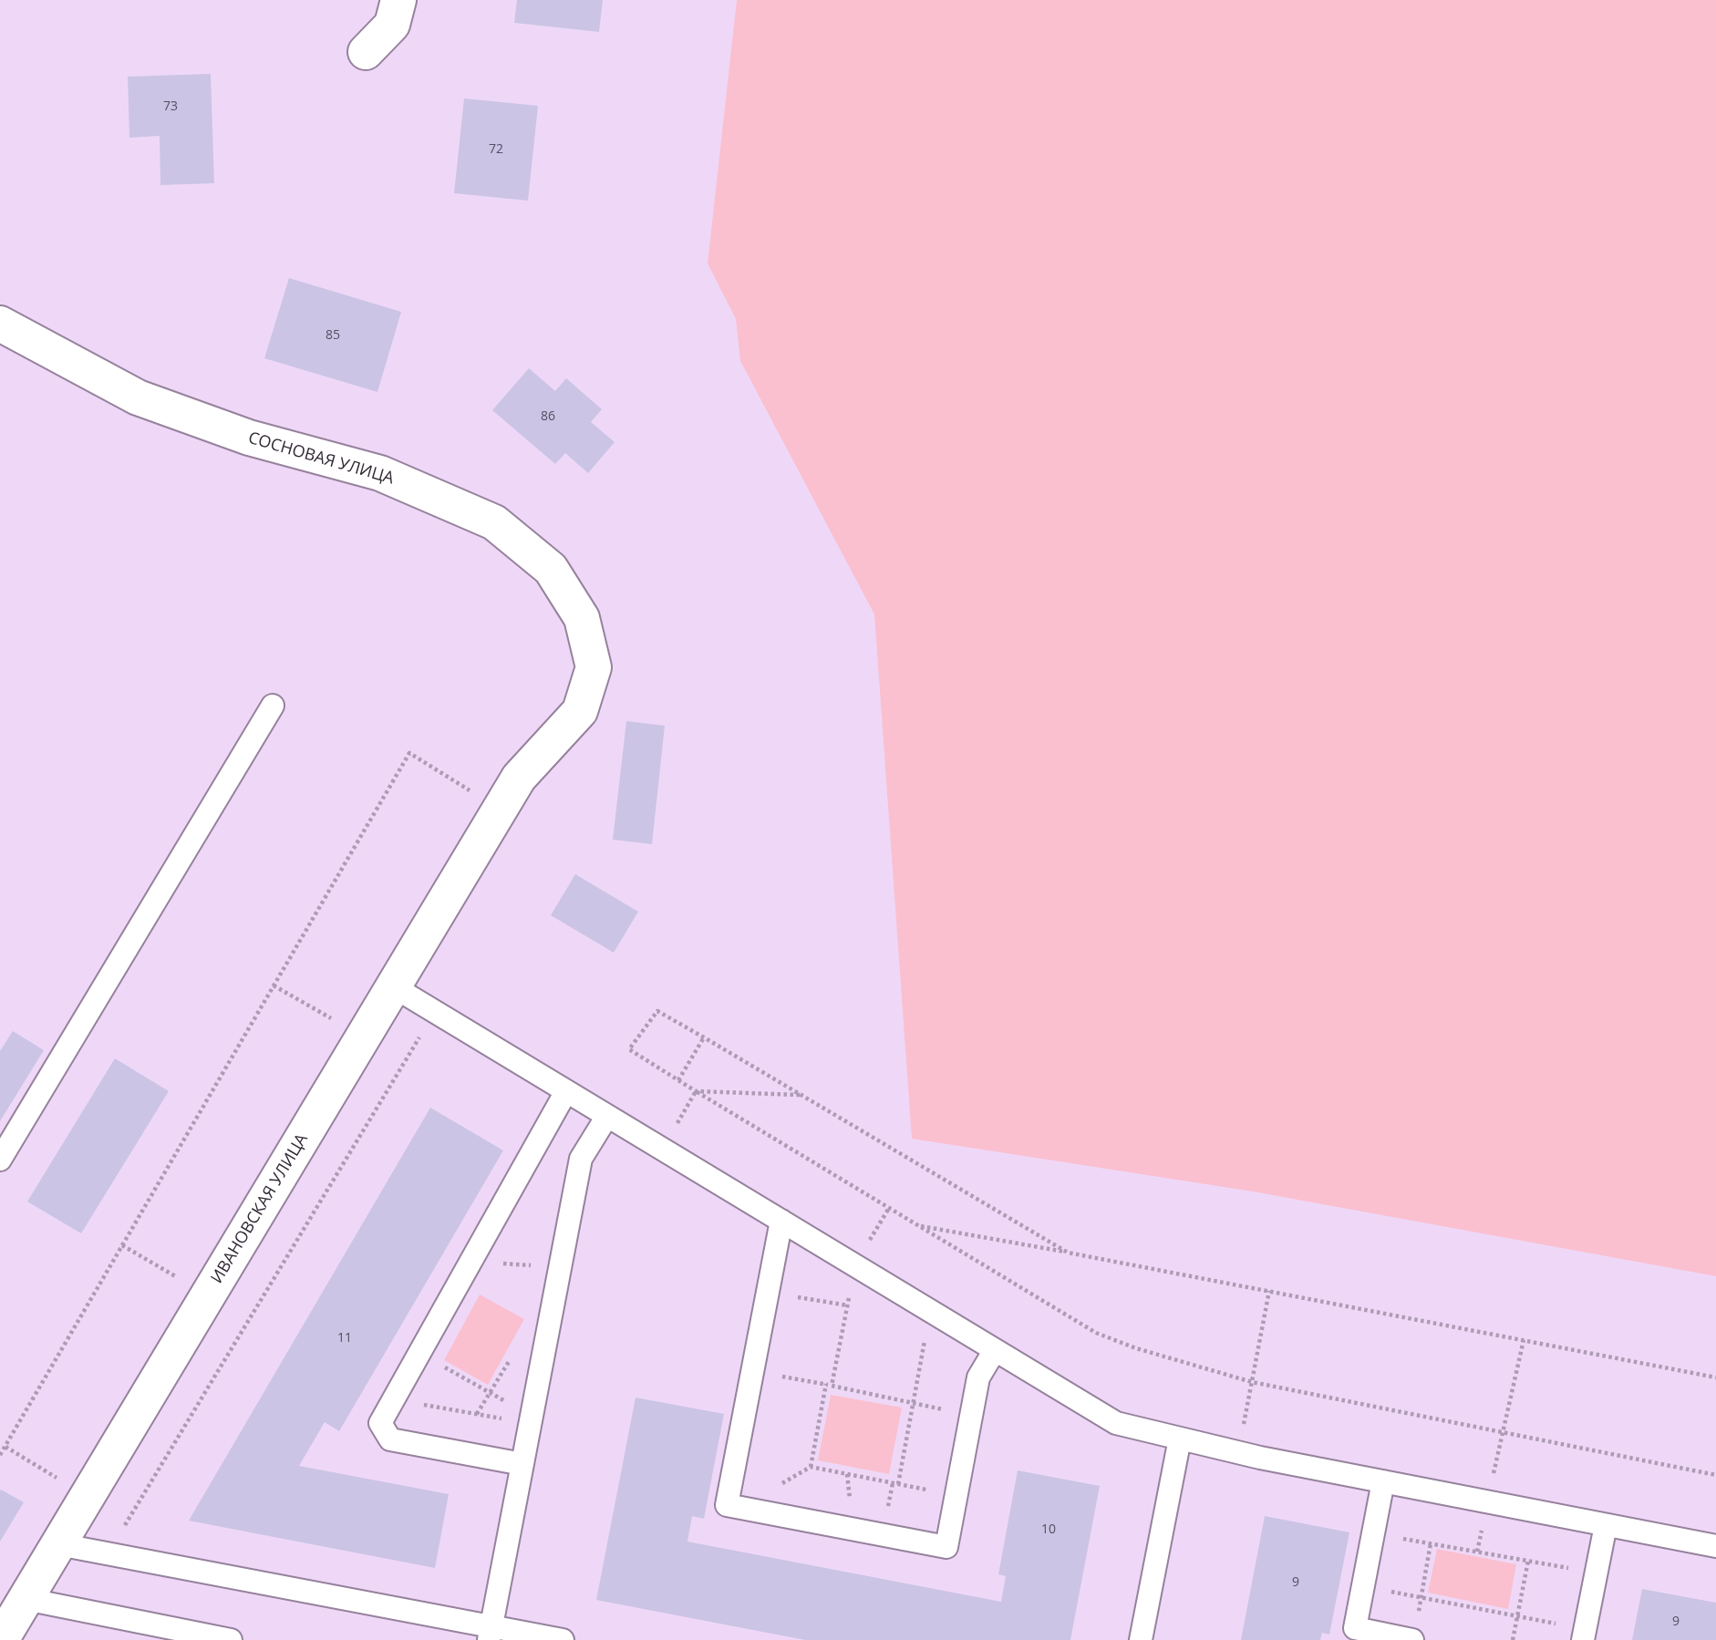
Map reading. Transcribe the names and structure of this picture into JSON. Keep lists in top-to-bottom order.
{
  "streets": {
    "street": ["СОСНОВАЯ УЛИЦА", "ИВАНОВСКАЯ УЛИЦА"]
  },
  "crossings": [
    ["СОСНОВАЯ УЛИЦА", "ИВАНОВСКАЯ УЛИЦА"]
  ],
  "house_numbers": [
    "73",
    "72",
    "85",
    "86",
    "11",
    "10",
    "9",
    "9"
  ]
}
